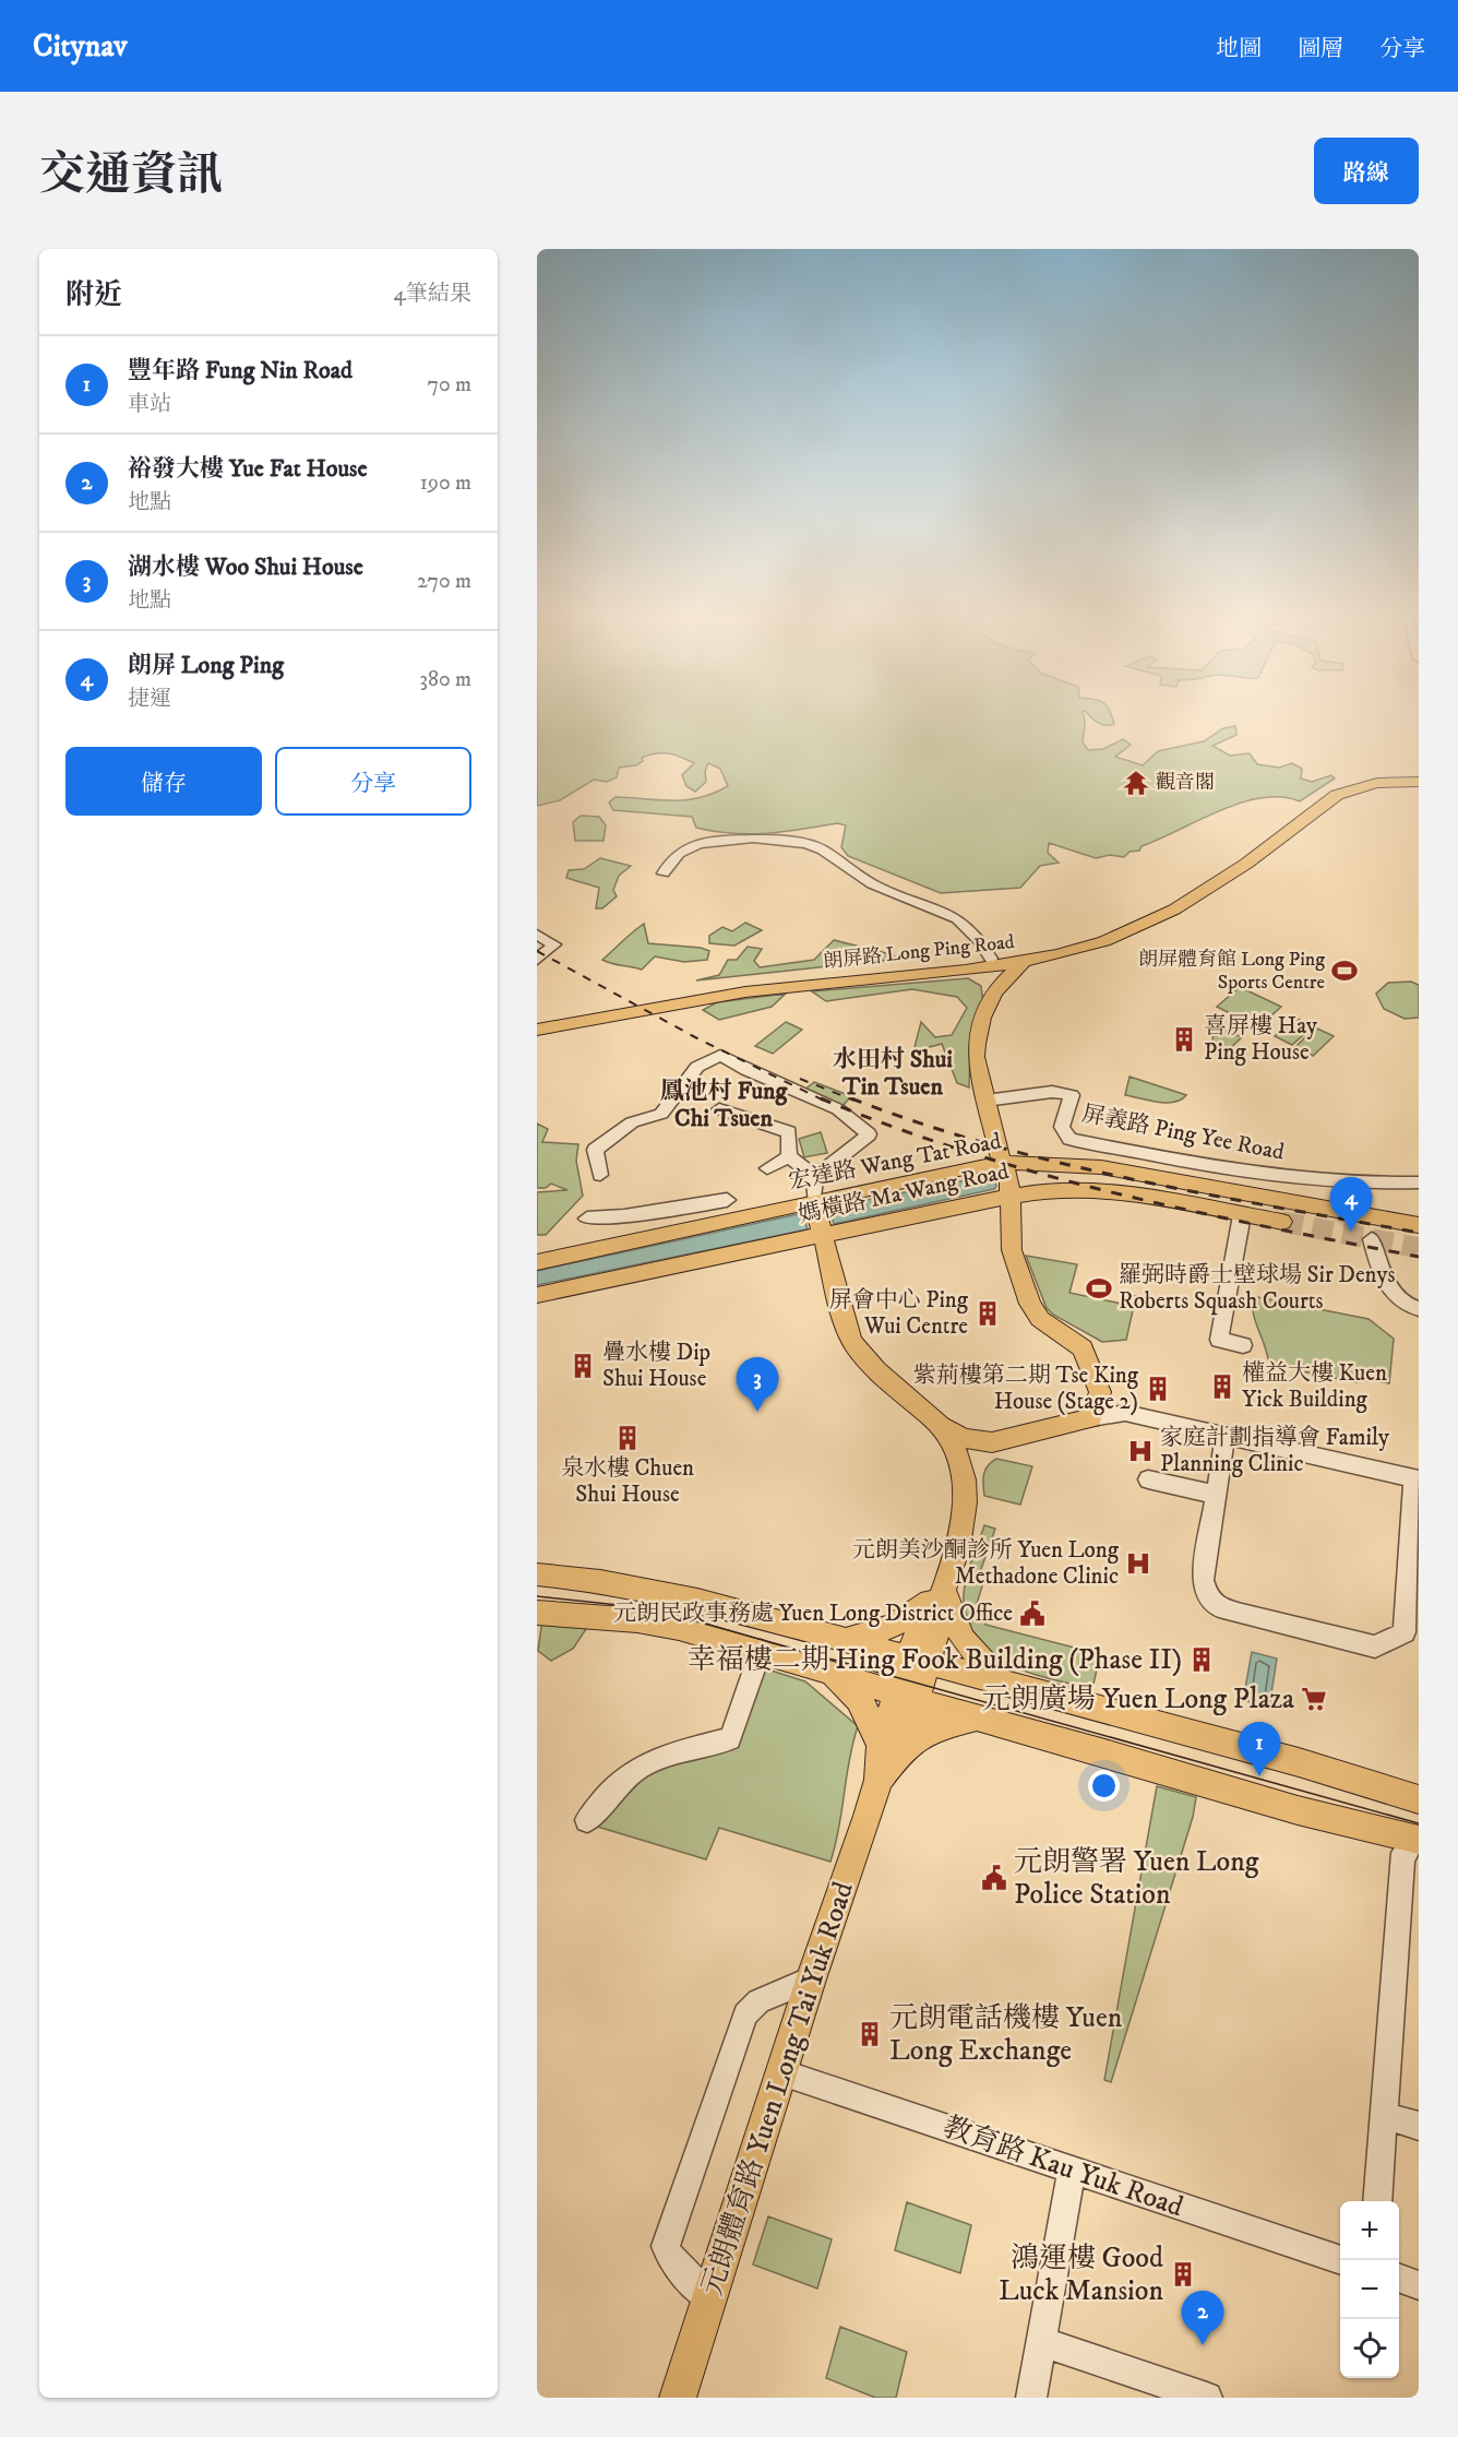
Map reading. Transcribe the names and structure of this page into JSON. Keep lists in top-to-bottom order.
{
  "streets": {
    "main road": [
      "朗屏路 Long Ping Road",
      "宏達路 Wang Tat Road",
      "媽橫路 Ma Wang Road",
      "元朗體育路 Yuen Long Tai Yuk Road"
    ],
    "street": ["屏義路 Ping Yee Road", "教育路 Kau Yuk Road"]
  },
  "crossings": [
    ["宏達路 Wang Tat Road", "媽橫路 Ma Wang Road"],
    ["元朗體育路 Yuen Long Tai Yuk Road", "教育路 Kau Yuk Road"]
  ],
  "districts": ["水田村 Shui Tin Tsuen", "鳳池村 Fung Chi Tsuen"],
  "places": {
    "temple": ["觀音閣"],
    "sports": ["朗屏體育館 Long Ping Sports Centre", "羅弼時爵士壁球場 Sir Denys Roberts Squash Courts"],
    "building": [
      "喜屏樓 Hay Ping House",
      "屏會中心 Ping Wui Centre",
      "疊水樓 Dip Shui House",
      "權益大樓 Kuen Yick Building",
      "紫荊樓第二期 Tse King House (Stage 2)",
      "泉水樓 Chuen Shui House",
      "幸福樓二期 Hing Fook Building (Phase II)",
      "元朗電話機樓 Yuen Long Exchange",
      "鴻運樓 Good Luck Mansion"
    ],
    "hospital": ["家庭計劃指導會 Family Planning Clinic", "元朗美沙酮診所 Yuen Long Methadone Clinic"],
    "public building": ["元朗民政事務處 Yuen Long District Office", "元朗警署 Yuen Long Police Station"],
    "supermarket": ["元朗廣場 Yuen Long Plaza"]
  },
  "page": {
    "header": "Citynav",
    "nav": ["地圖", "圖層", "分享"],
    "title": "交通資訊",
    "buttons": [
      "路線",
      ["儲存", "分享"]
    ],
    "heading": ["附近", "4筆結果"],
    "list": [
      {
        "mark": "1",
        "name": "豐年路 Fung Nin Road",
        "note": "車站",
        "value": "70 m"
      },
      {
        "mark": "2",
        "name": "裕發大樓 Yue Fat House",
        "note": "地點",
        "value": "190 m"
      },
      {
        "mark": "3",
        "name": "湖水樓 Woo Shui House",
        "note": "地點",
        "value": "270 m"
      },
      {
        "mark": "4",
        "name": "朗屏 Long Ping",
        "note": "捷運",
        "value": "380 m"
      }
    ],
    "pins": [
      "4",
      "3",
      "1",
      "2"
    ],
    "map_buttons": ["+", "−"]
  }
}
